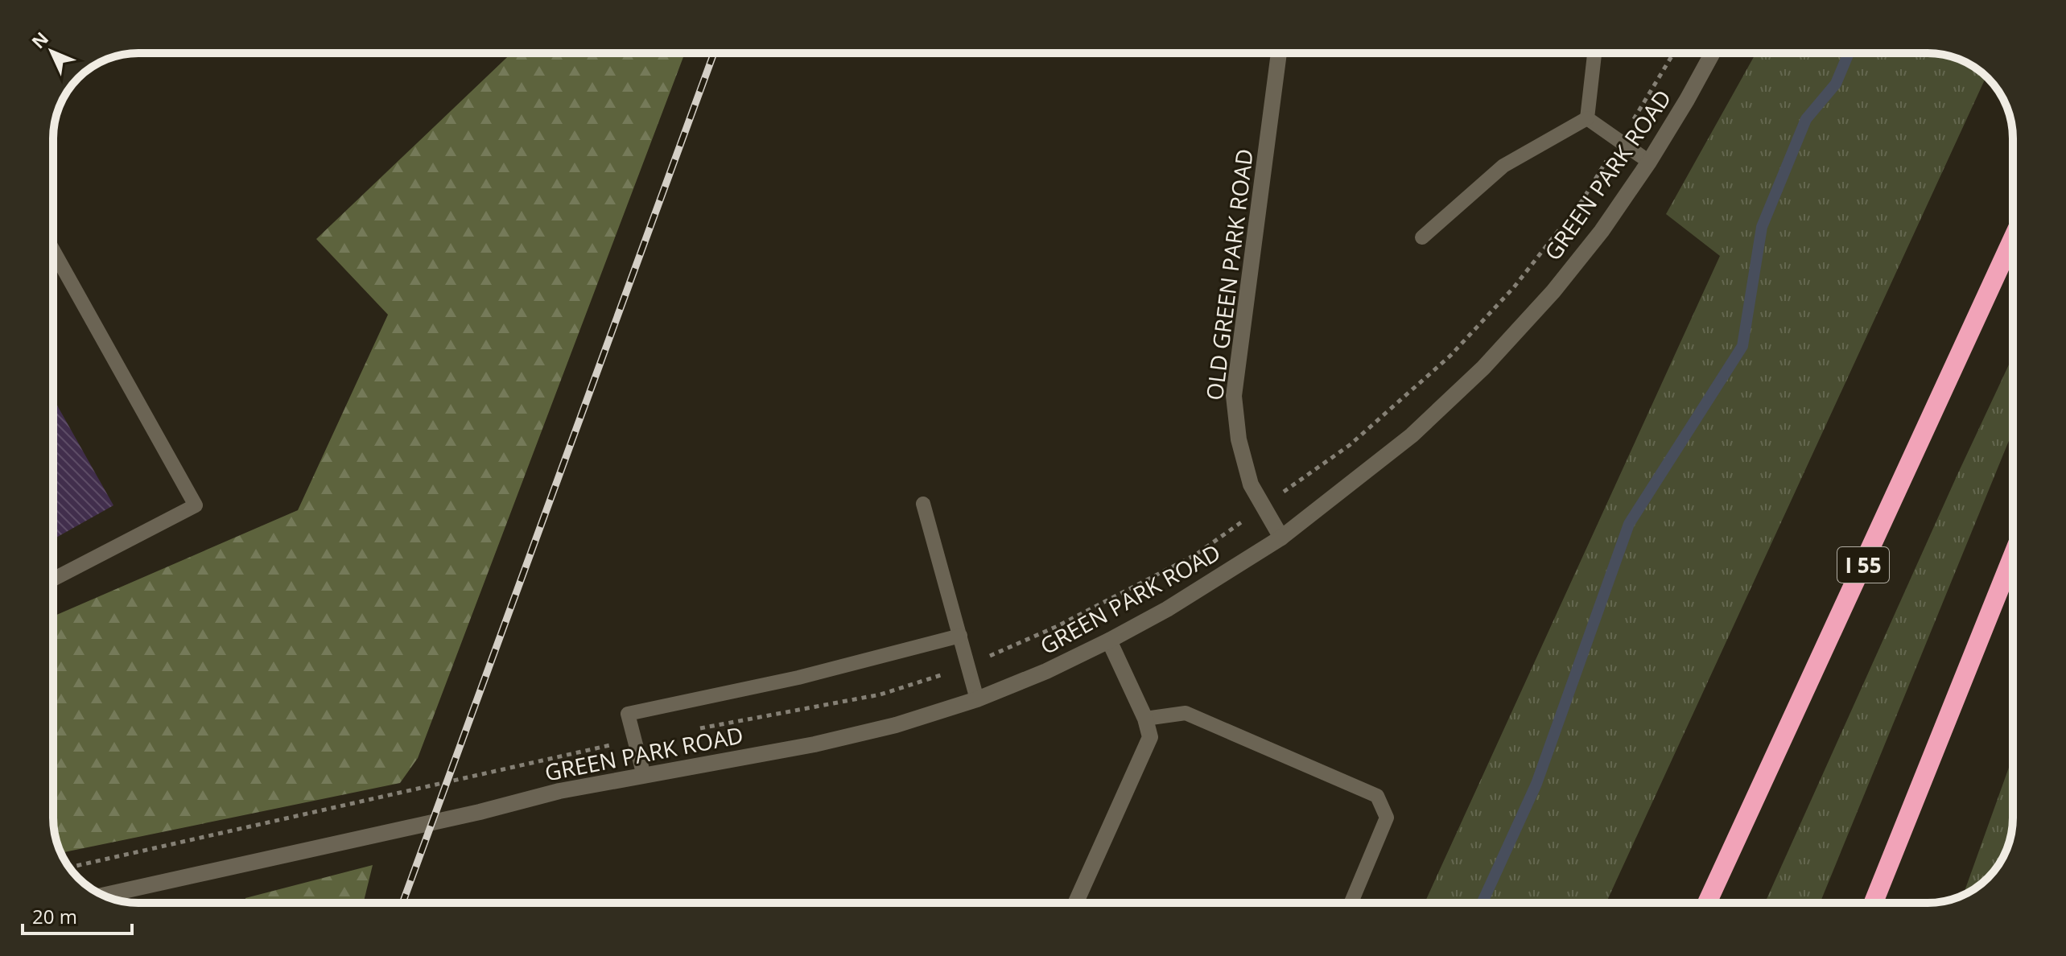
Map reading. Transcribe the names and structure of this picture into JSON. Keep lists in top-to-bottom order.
{
  "streets": {
    "highway": ["I 55"],
    "street": ["GREEN PARK ROAD", "OLD GREEN PARK ROAD"]
  },
  "crossings": [
    ["GREEN PARK ROAD", "OLD GREEN PARK ROAD"]
  ],
  "scale_bar": "20 m",
  "north": "top left"
}
